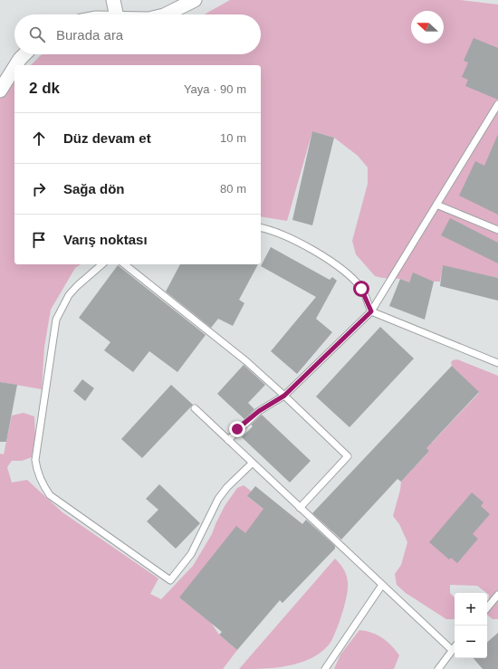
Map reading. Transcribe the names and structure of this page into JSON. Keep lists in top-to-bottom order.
{
  "north": "left",
  "page": {
    "search": "Burada ara",
    "heading": ["2 dk", "Yaya · 90 m"],
    "list": [
      ["Düz devam et", "10 m"],
      ["Sağa dön", "80 m"],
      "Varış noktası"
    ],
    "map_buttons": ["+", "−"]
  }
}
